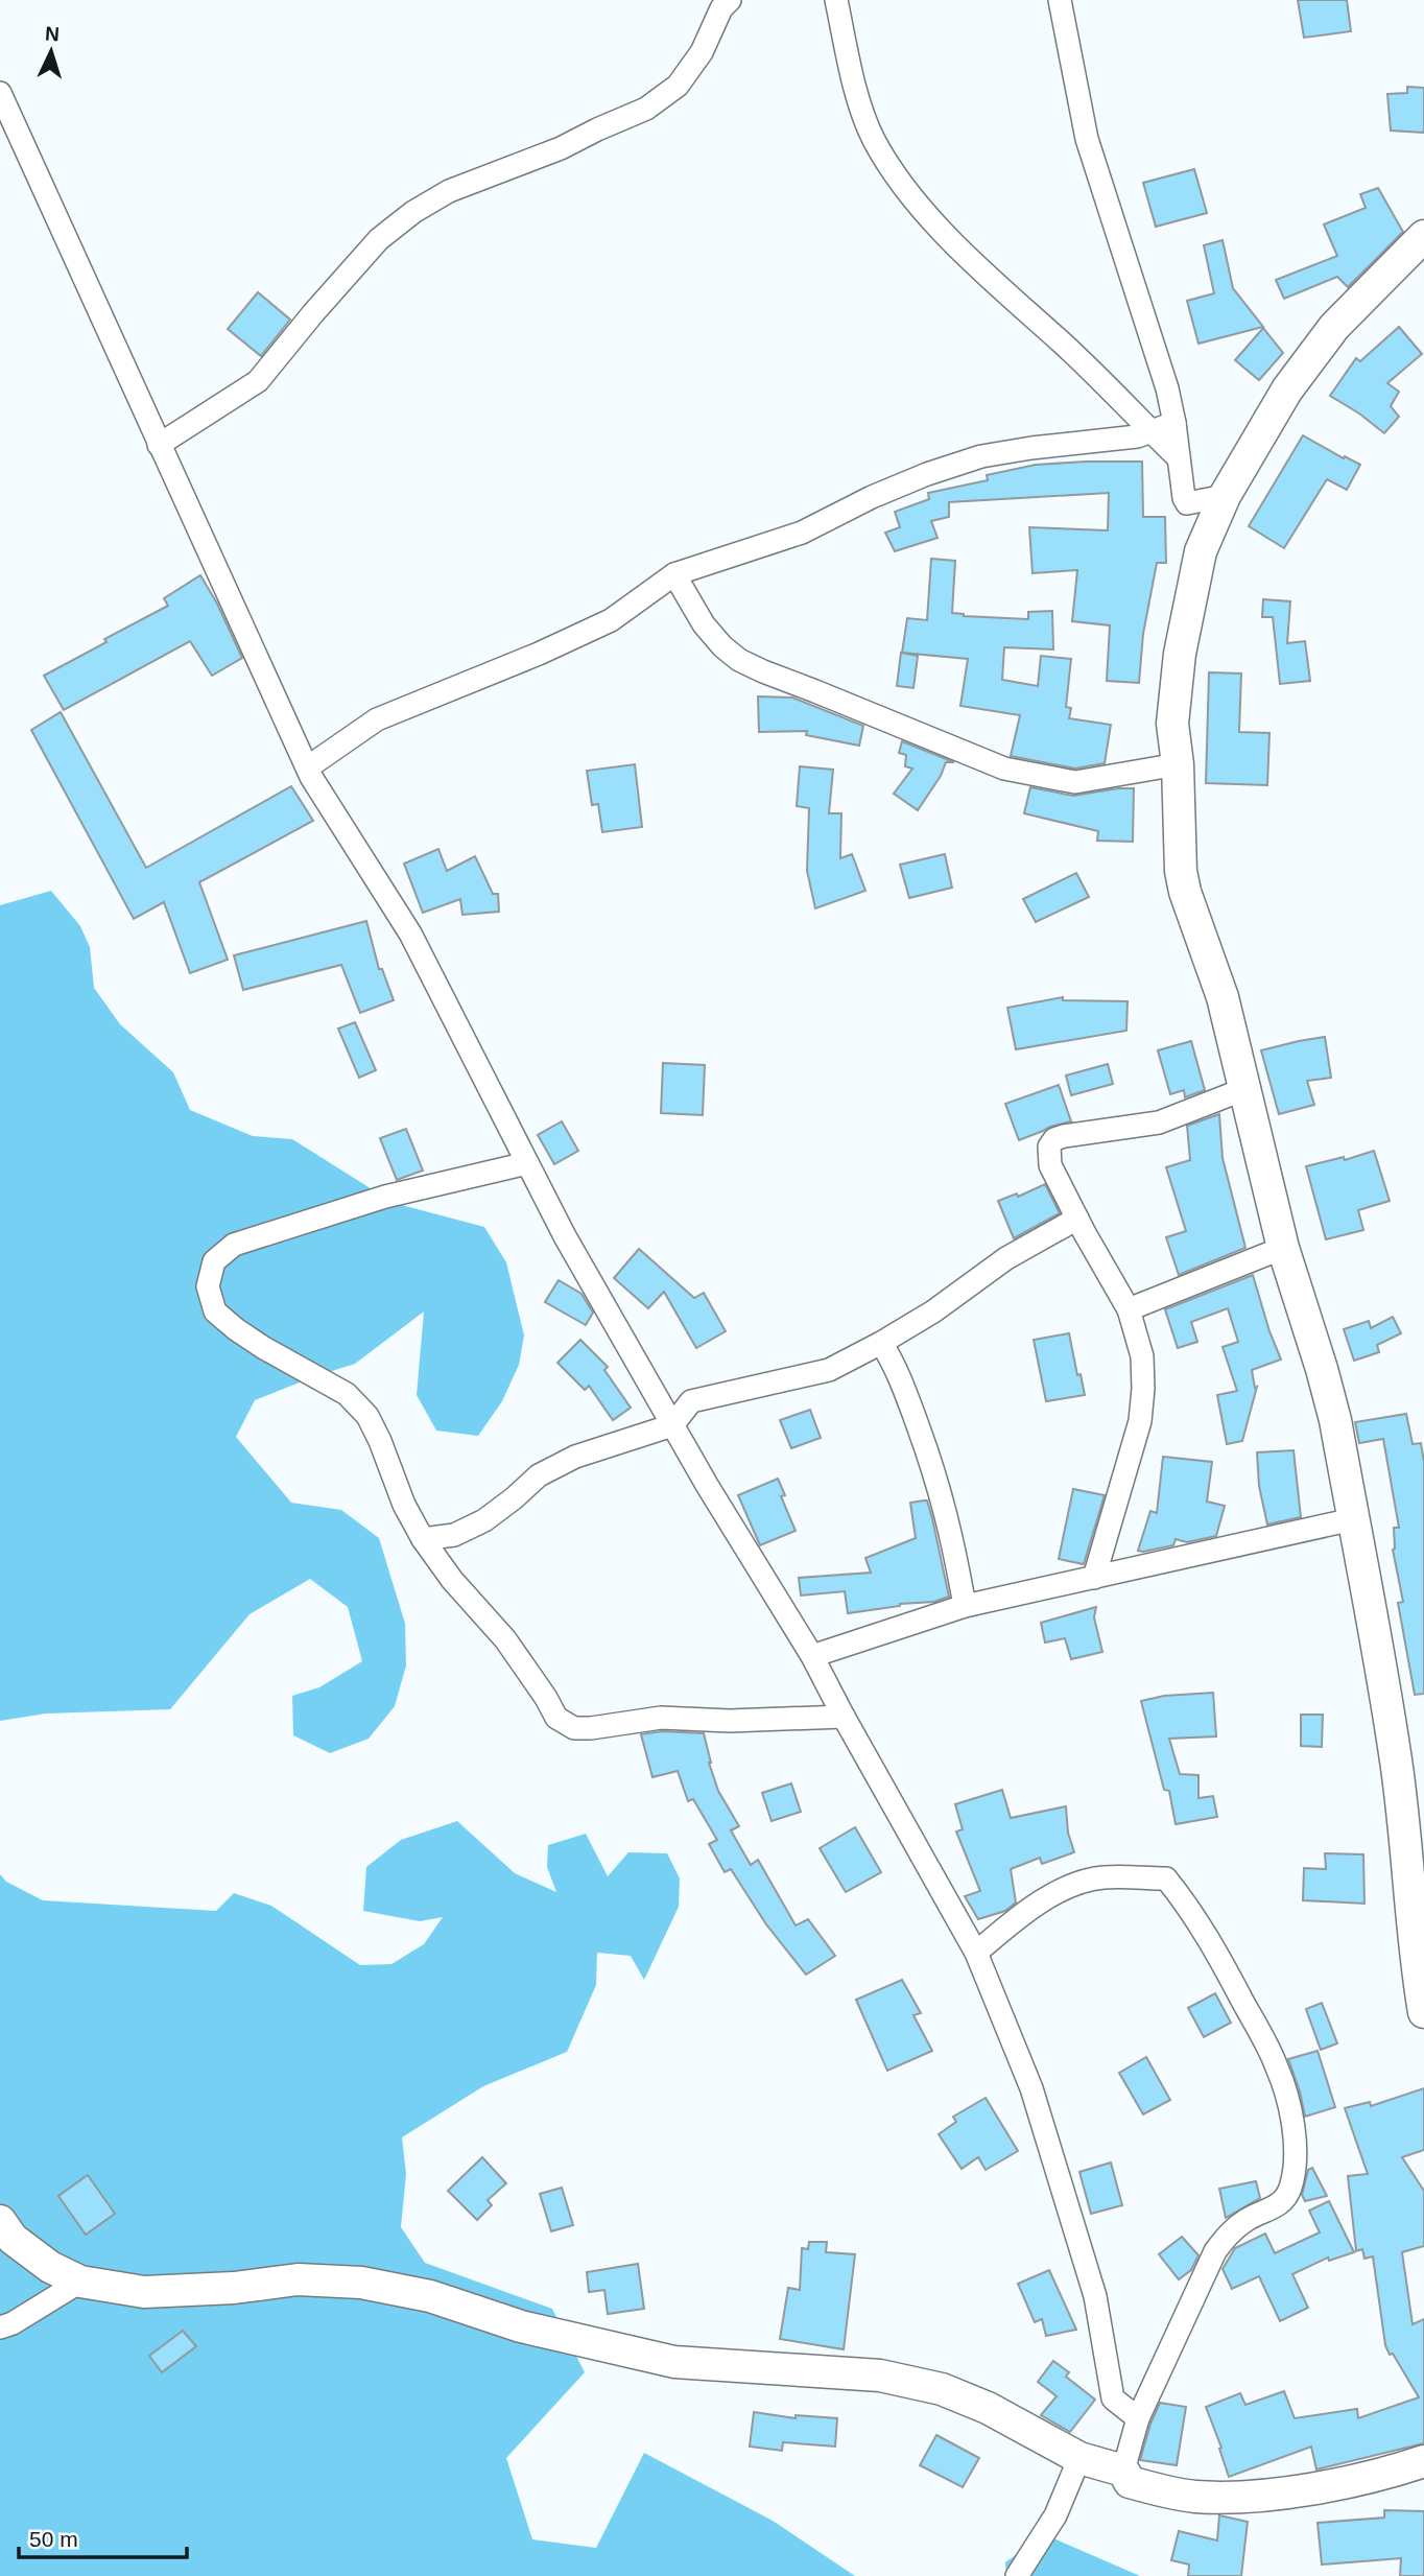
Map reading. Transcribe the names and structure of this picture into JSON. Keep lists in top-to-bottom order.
{
  "scale_bar": "50 m",
  "north": "top"
}
